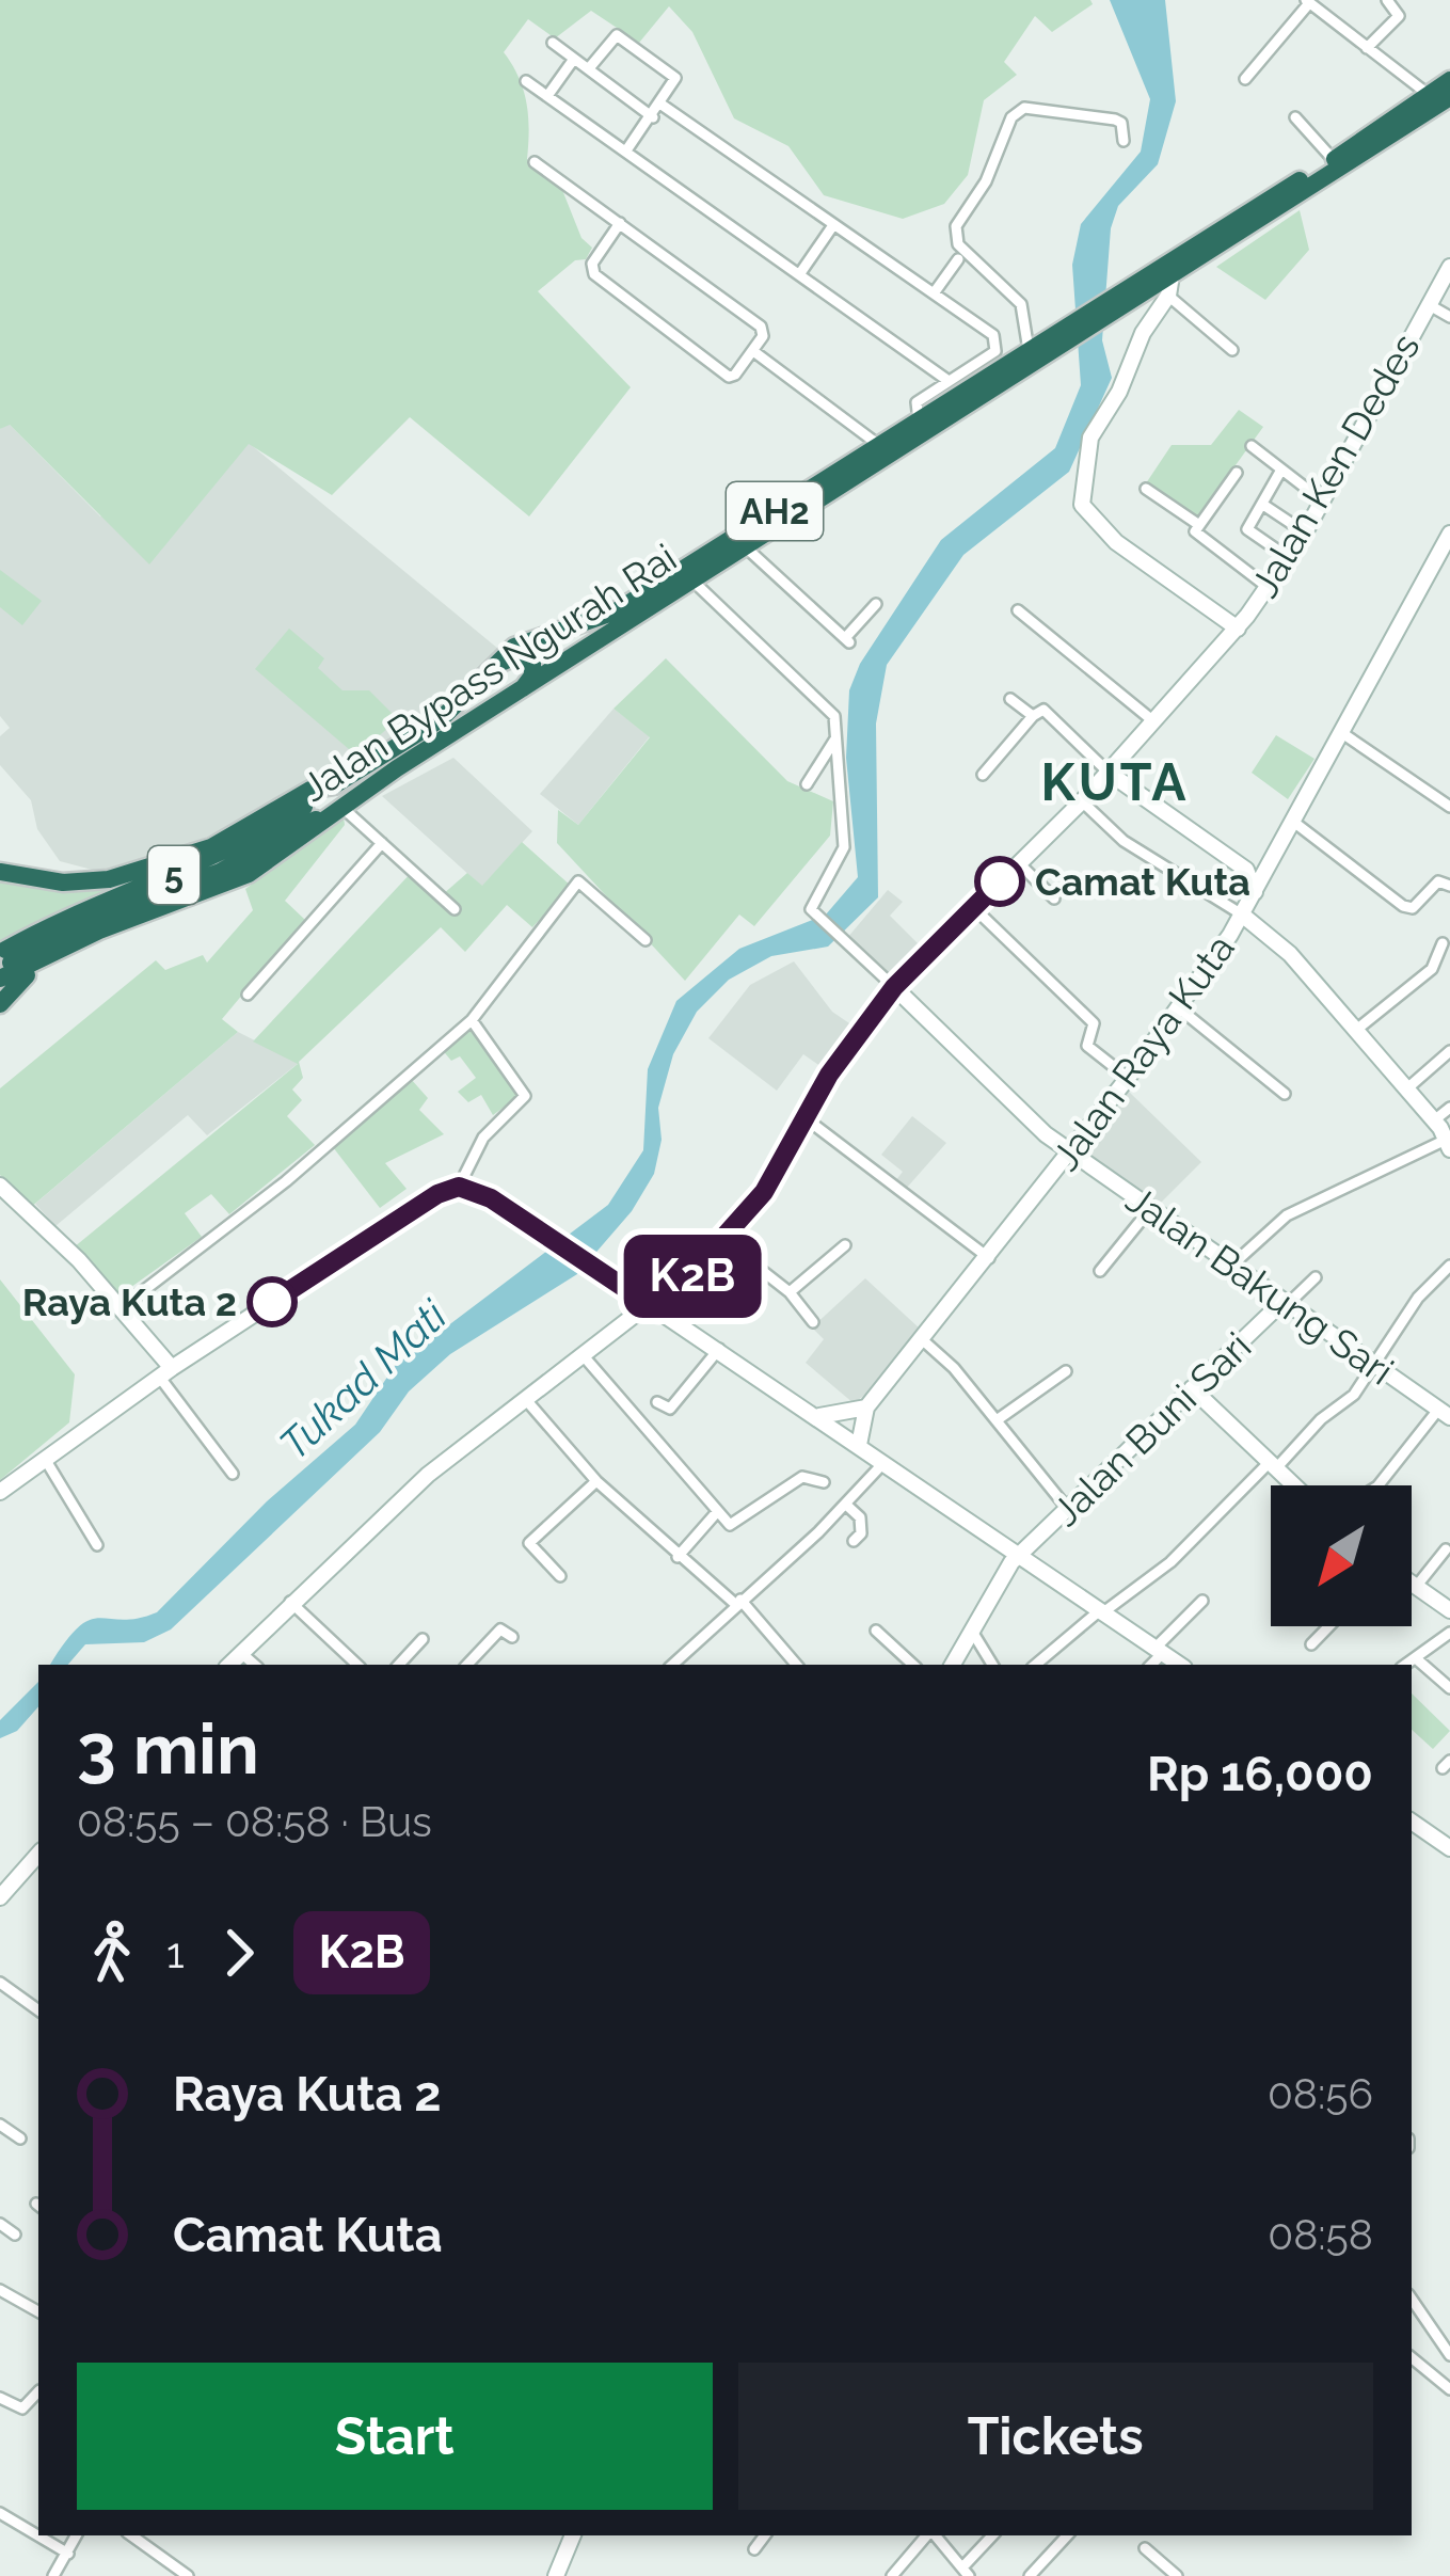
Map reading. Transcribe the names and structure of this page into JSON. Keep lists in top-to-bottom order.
{
  "streets": {
    "highway": ["AH2", "Jalan Bypass Ngurah Rai", "5"],
    "main road": [
      "Jalan Ken Dedes",
      "Jalan Raya Kuta",
      "Jalan Bakung Sari",
      "Jalan Buni Sari"
    ]
  },
  "crossings": [
    ["Jalan Ken Dedes", "Jalan Bakung Sari"],
    ["Jalan Bypass Ngurah Rai", "5"],
    ["Jalan Raya Kuta", "Jalan Bakung Sari"],
    ["Jalan Bakung Sari", "Jalan Buni Sari"]
  ],
  "districts": ["KUTA"],
  "water": ["Tukad Mati"],
  "places": ["Camat Kuta", "Raya Kuta 2"],
  "lines": ["bus line K2B"],
  "north": "bottom left",
  "page": {
    "on_map": "K2B",
    "heading": ["3 min", "08:55 – 08:58 · Bus", "Rp 16,000"],
    "legs": ["1", "K2B"],
    "list": [
      {
        "name": "Raya Kuta 2",
        "value": "08:56"
      },
      {
        "name": "Camat Kuta",
        "value": "08:58"
      }
    ],
    "buttons": ["Start", "Tickets"]
  }
}
